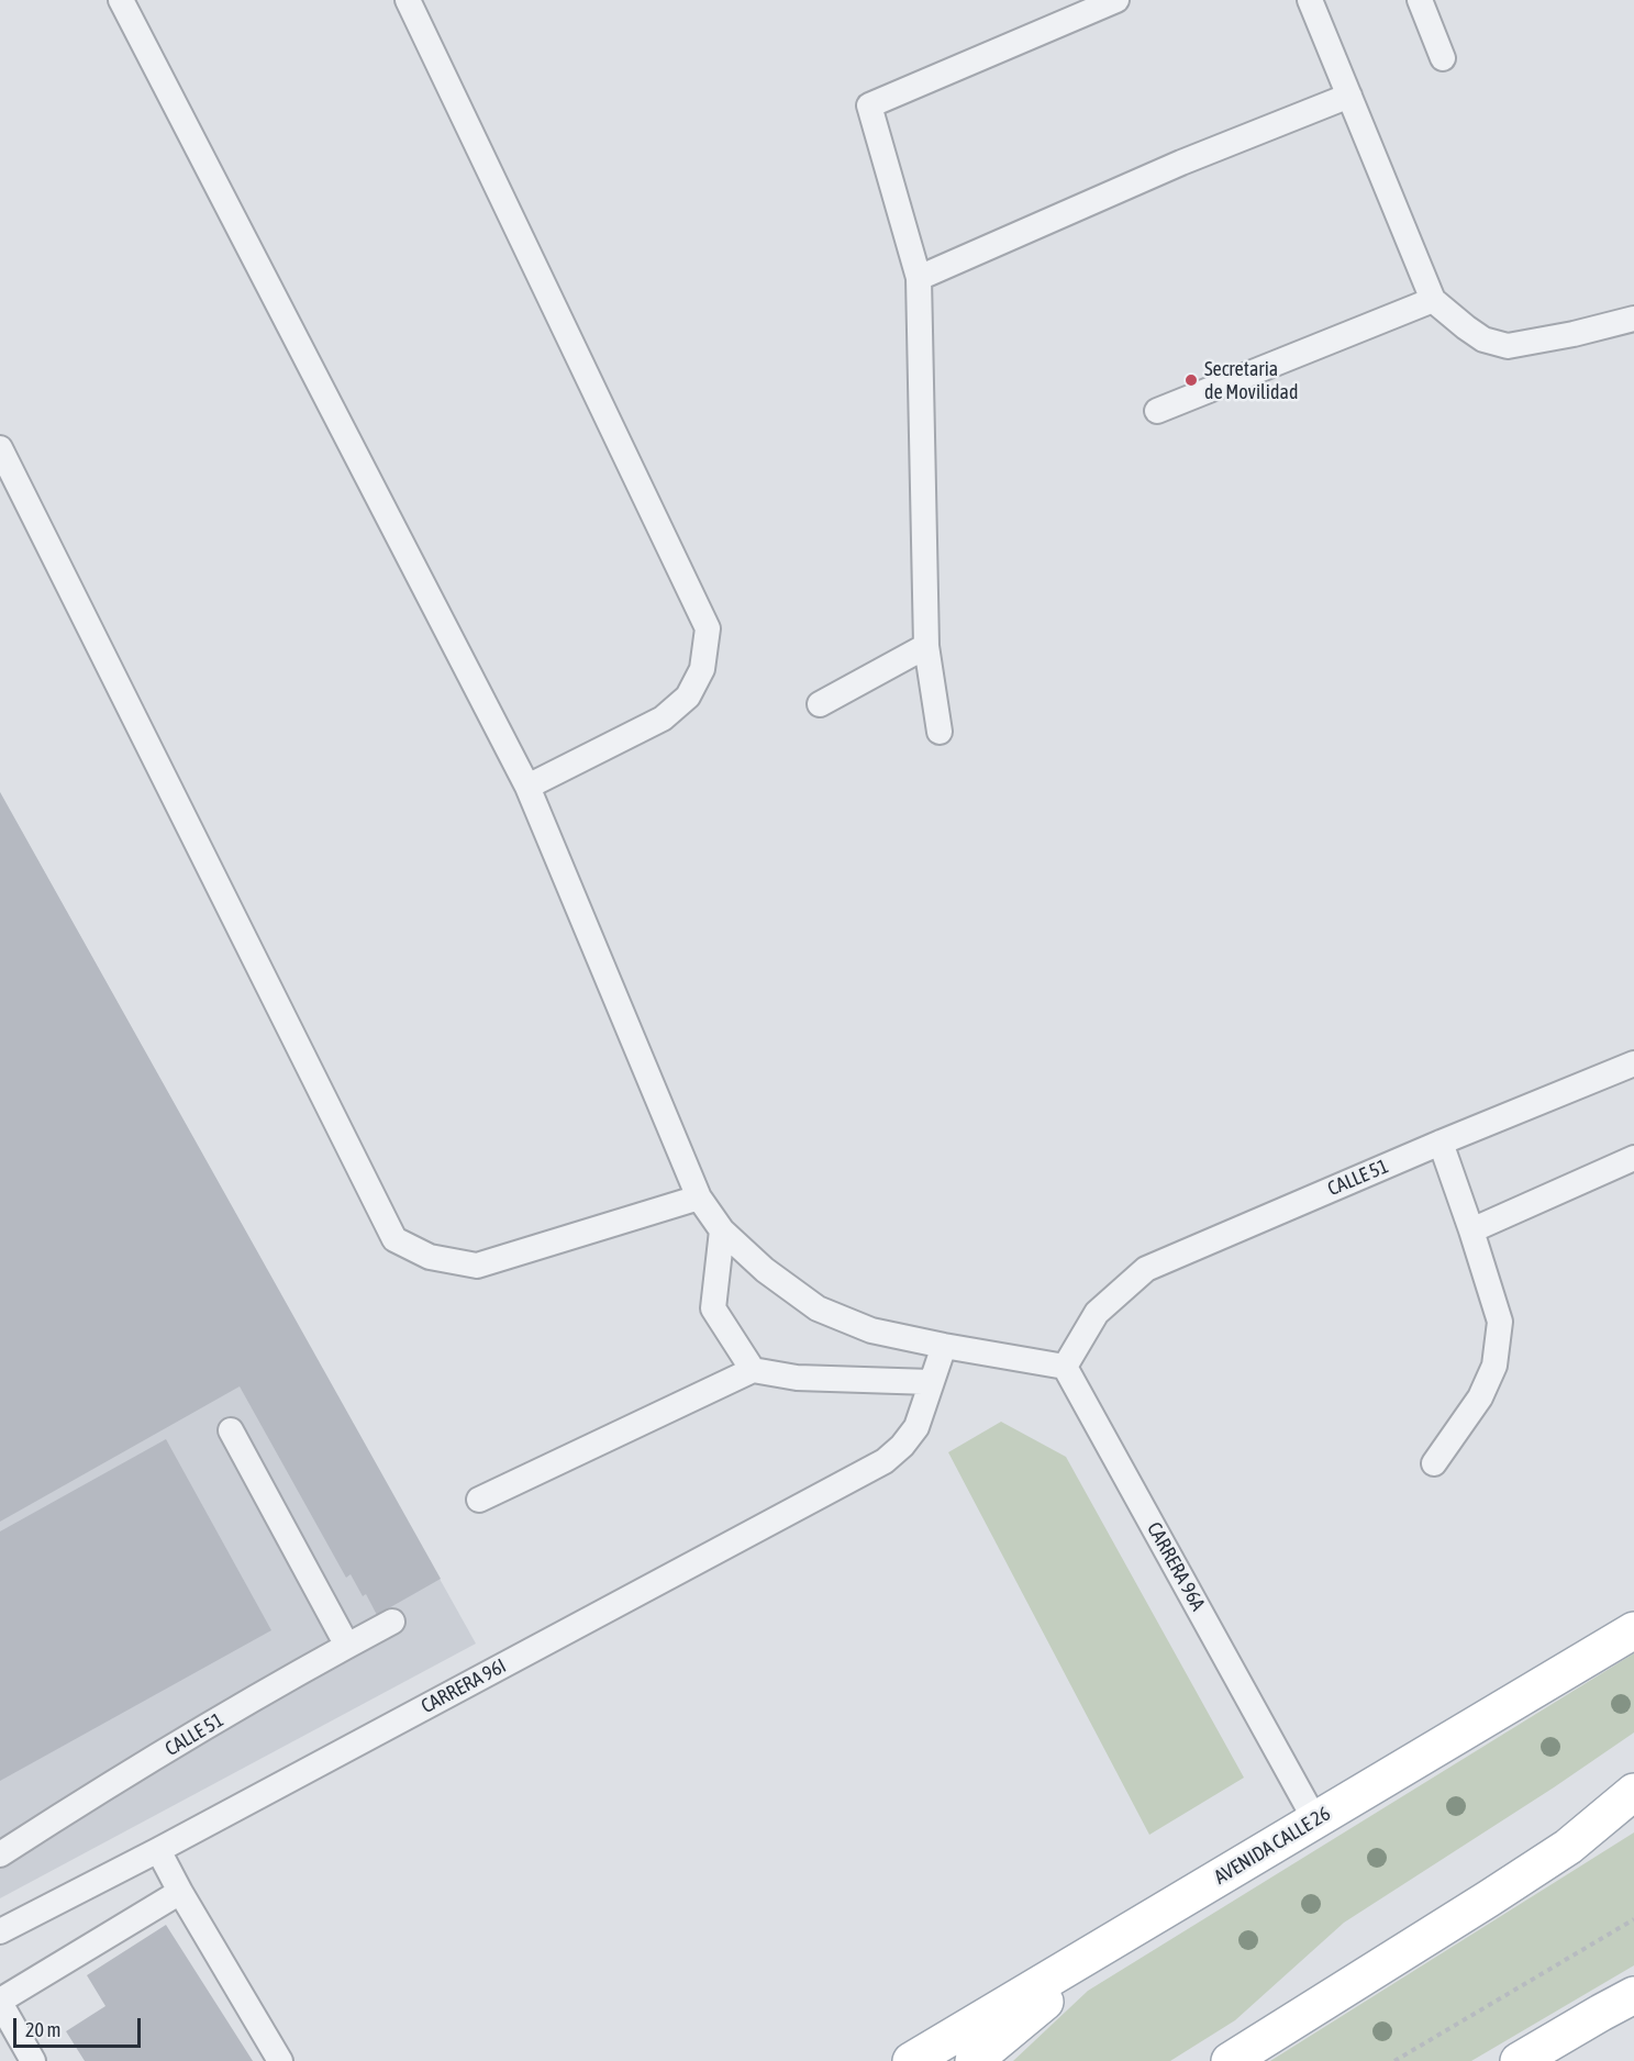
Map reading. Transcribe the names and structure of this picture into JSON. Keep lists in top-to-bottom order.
{
  "streets": {
    "main road": ["AVENIDA CALLE 26"],
    "lane": ["CALLE 51", "CARRERA 96A", "CARRERA 96I"]
  },
  "crossings": [
    ["CALLE 51", "CARRERA 96A"],
    ["CARRERA 96A", "AVENIDA CALLE 26"]
  ],
  "places": ["Secretaria de Movilidad"],
  "scale_bar": "20 m"
}
